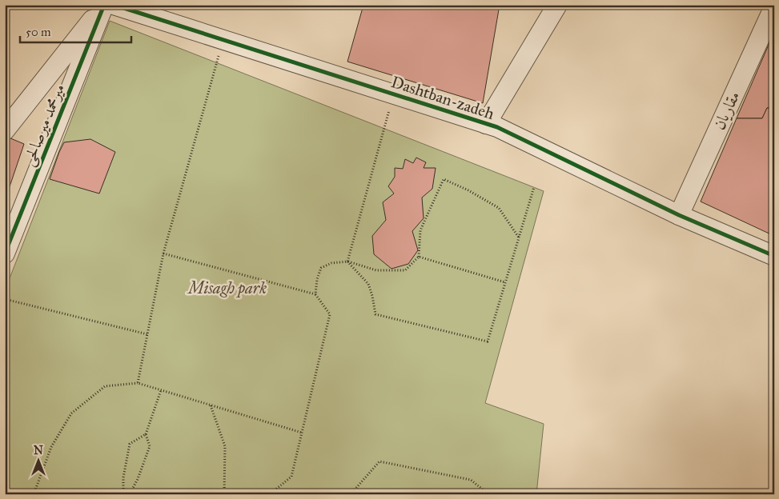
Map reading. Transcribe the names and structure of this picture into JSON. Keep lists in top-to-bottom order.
{
  "streets": {
    "street": ["Dashtban-zadeh", "مقاریان", "میرمحمد میرصالحی"]
  },
  "crossings": [
    ["Dashtban-zadeh", "مقاریان"]
  ],
  "parks": ["Misagh park"],
  "scale_bar": "50 m",
  "north": "top"
}
